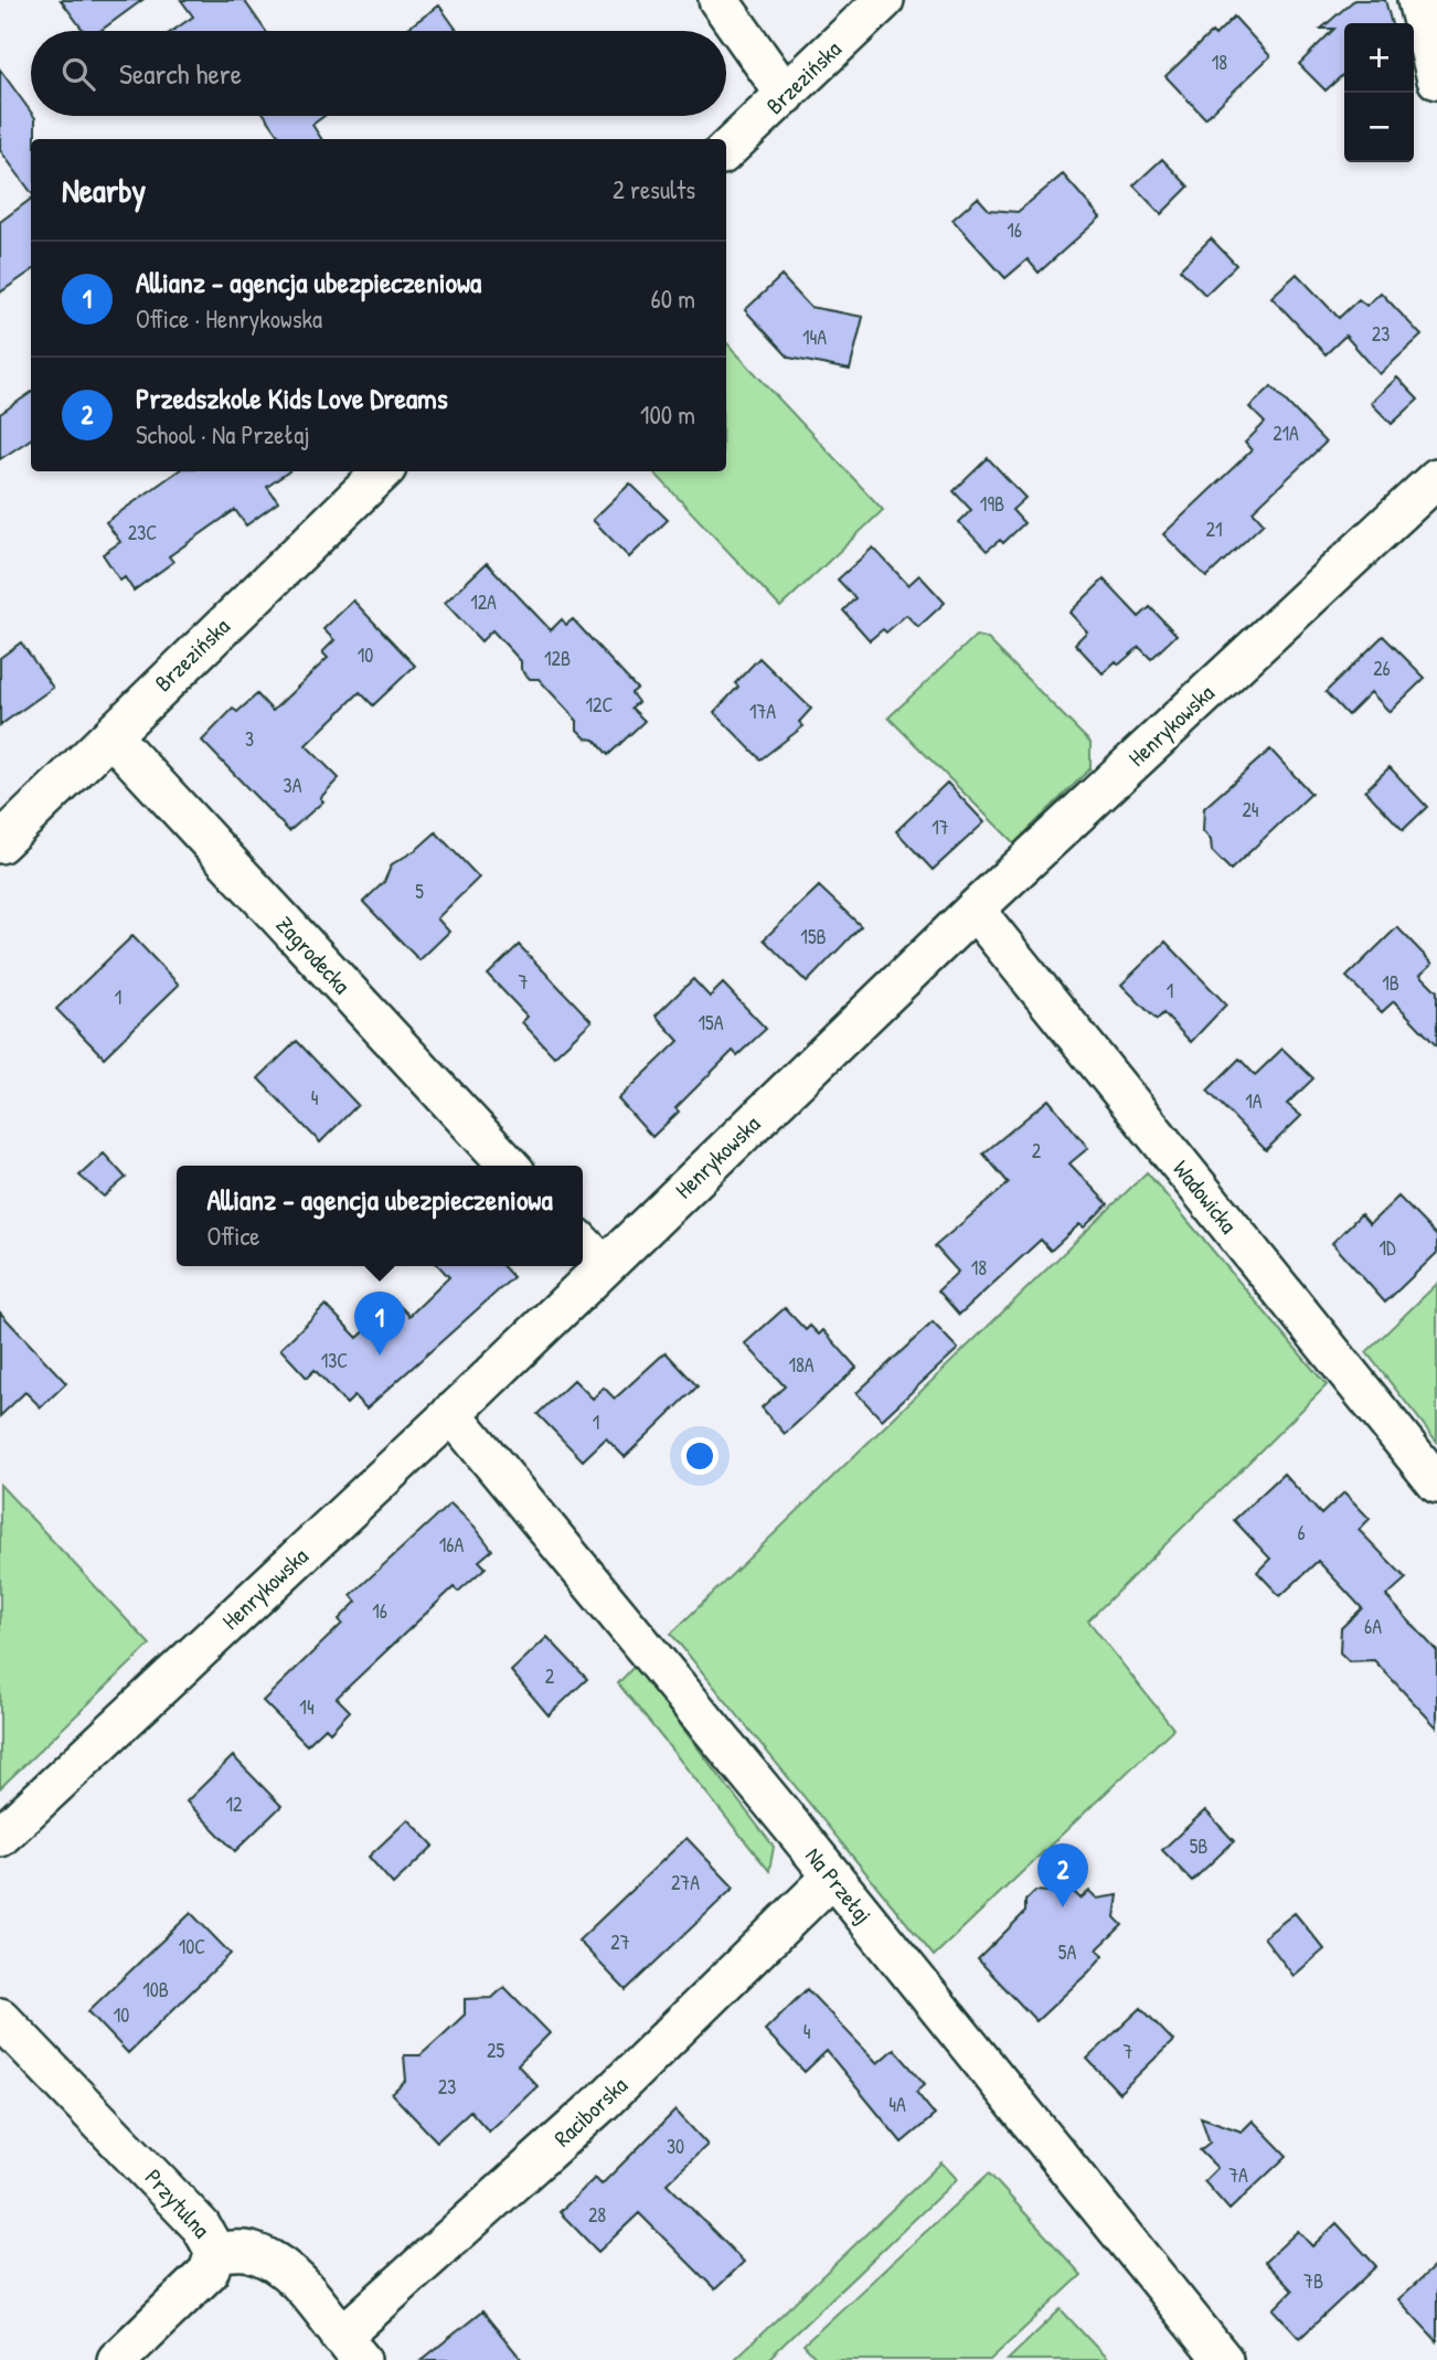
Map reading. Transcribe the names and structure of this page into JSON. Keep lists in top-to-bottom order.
{
  "streets": {
    "street": [
      "Brzezińska",
      "Henrykowska",
      "Zagrodecka",
      "Wadowicka",
      "Na Przełaj",
      "Raciborska",
      "Przytulna"
    ]
  },
  "crossings": [
    ["Brzezińska", "Zagrodecka"],
    ["Henrykowska", "Wadowicka"],
    ["Henrykowska", "Na Przełaj"],
    ["Na Przełaj", "Raciborska"],
    ["Raciborska", "Przytulna"]
  ],
  "house_numbers": [
    "18",
    "16",
    "23",
    "14A",
    "21A",
    "19B",
    "21",
    "23C",
    "12A",
    "10",
    "12B",
    "26",
    "12C",
    "17A",
    "3",
    "3A",
    "24",
    "17",
    "5",
    "15B",
    "7",
    "1B",
    "1",
    "1",
    "15A",
    "4",
    "1A",
    "2",
    "1D",
    "18",
    "13C",
    "18A",
    "1",
    "6",
    "16A",
    "16",
    "6A",
    "2",
    "14",
    "12",
    "5B",
    "27A",
    "27",
    "10C",
    "5A",
    "10B",
    "10",
    "4",
    "25",
    "7",
    "23",
    "4A",
    "30",
    "7A",
    "28",
    "7B"
  ],
  "page": {
    "map_buttons": ["+", "−"],
    "search": "Search here",
    "heading": ["Nearby", "2 results"],
    "list": [
      {
        "mark": "1",
        "name": "Allianz - agencja ubezpieczeniowa",
        "note": "Office · Henrykowska",
        "value": "60 m"
      },
      {
        "mark": "2",
        "name": "Przedszkole Kids Love Dreams",
        "note": "School · Na Przełaj",
        "value": "100 m"
      }
    ],
    "popup": ["Allianz - agencja ubezpieczeniowa", "Office"],
    "pins": ["1", "2"]
  }
}
